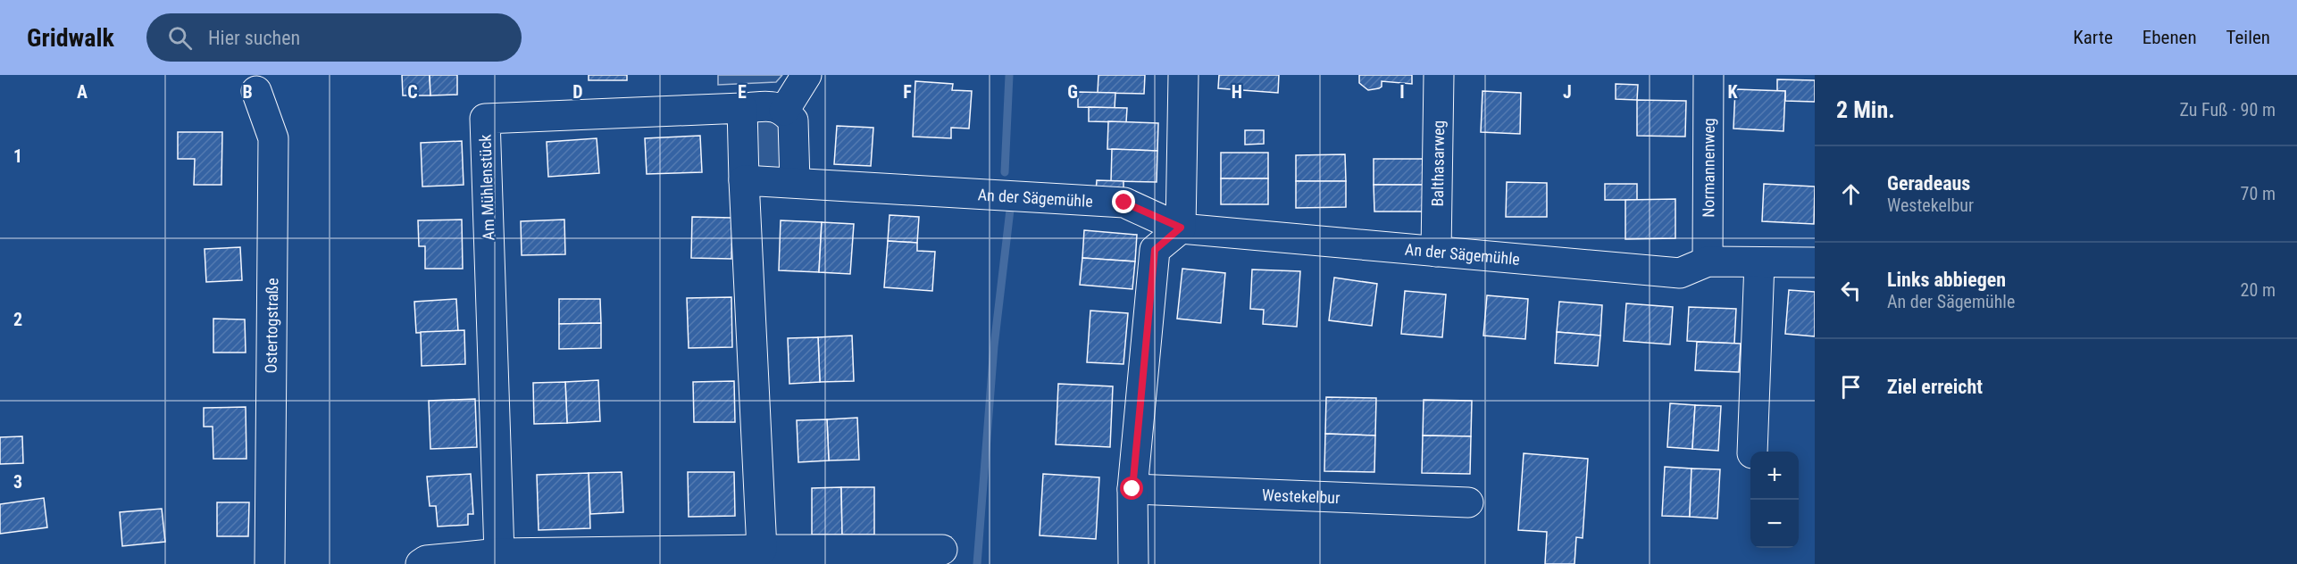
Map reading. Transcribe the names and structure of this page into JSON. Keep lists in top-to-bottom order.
{
  "streets": {
    "street": [
      "Balthasarweg",
      "Normannenweg",
      "Am Mühlenstück",
      "An der Sägemühle",
      "Ostertogstraße",
      "Westekelbur"
    ]
  },
  "crossings": [
    ["Balthasarweg", "An der Sägemühle"],
    ["Normannenweg", "An der Sägemühle"]
  ],
  "page": {
    "header": "Gridwalk",
    "search": "Hier suchen",
    "nav": ["Karte", "Ebenen", "Teilen"],
    "heading": ["2 Min.", "Zu Fuß · 90 m"],
    "list": [
      ["Geradeaus", "Westekelbur", "70 m"],
      ["Links abbiegen", "An der Sägemühle", "20 m"],
      "Ziel erreicht"
    ],
    "map_buttons": ["+", "−"]
  },
  "grid": {
    "columns": [
      "A",
      "B",
      "C",
      "D",
      "E",
      "F",
      "G",
      "H",
      "I",
      "J",
      "K"
    ],
    "rows": ["1", "2", "3"]
  }
}
